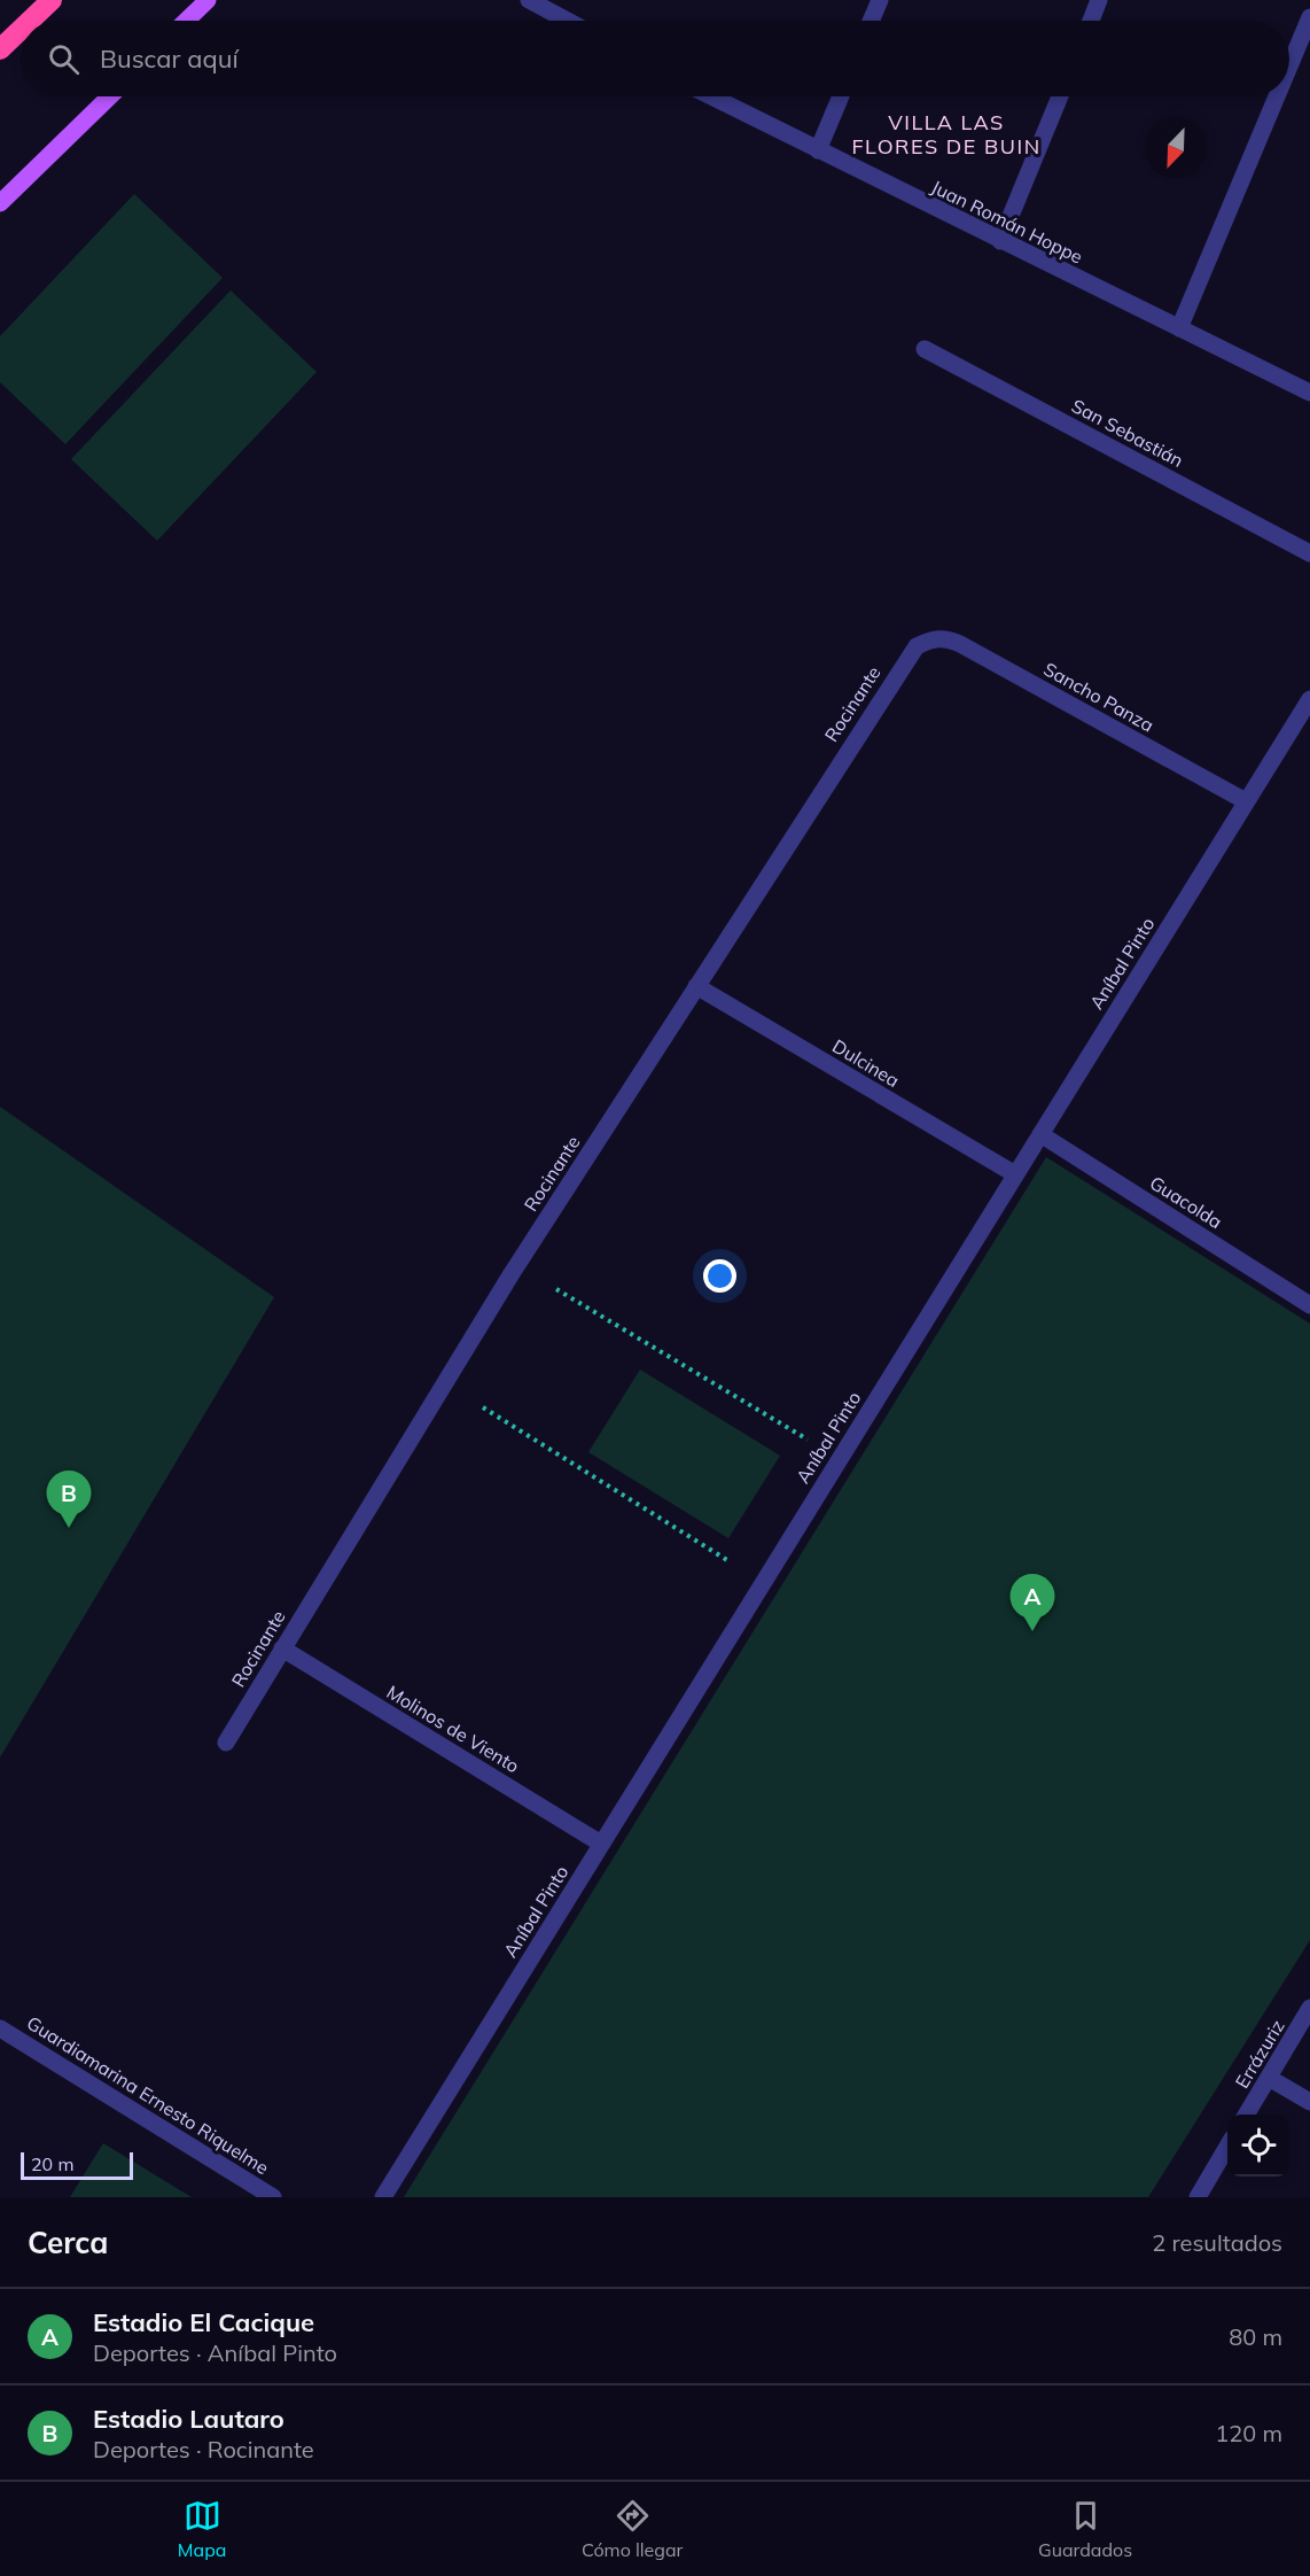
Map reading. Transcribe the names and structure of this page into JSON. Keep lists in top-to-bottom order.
{
  "streets": {
    "street": [
      "Juan Román Hoppe",
      "San Sebastián",
      "Sancho Panza",
      "Rocinante",
      "Aníbal Pinto",
      "Dulcinea",
      "Guacolda",
      "Molinos de Viento",
      "Errázuriz",
      "Guardiamarina Ernesto Riquelme"
    ]
  },
  "crossings": [
    ["Sancho Panza", "Rocinante"],
    ["Sancho Panza", "Aníbal Pinto"],
    ["Rocinante", "Dulcinea"],
    ["Rocinante", "Molinos de Viento"],
    ["Aníbal Pinto", "Dulcinea"],
    ["Aníbal Pinto", "Guacolda"],
    ["Aníbal Pinto", "Molinos de Viento"]
  ],
  "districts": ["VILLA LAS FLORES DE BUIN"],
  "scale_bar": "20 m",
  "north": "bottom left",
  "page": {
    "search": "Buscar aquí",
    "pins": ["B", "A"],
    "scale": "20 m",
    "heading": ["Cerca", "2 resultados"],
    "list": [
      {
        "mark": "A",
        "name": "Estadio El Cacique",
        "note": "Deportes · Aníbal Pinto",
        "value": "80 m"
      },
      {
        "mark": "B",
        "name": "Estadio Lautaro",
        "note": "Deportes · Rocinante",
        "value": "120 m"
      }
    ],
    "nav": ["Mapa", "Cómo llegar", "Guardados"]
  }
}
